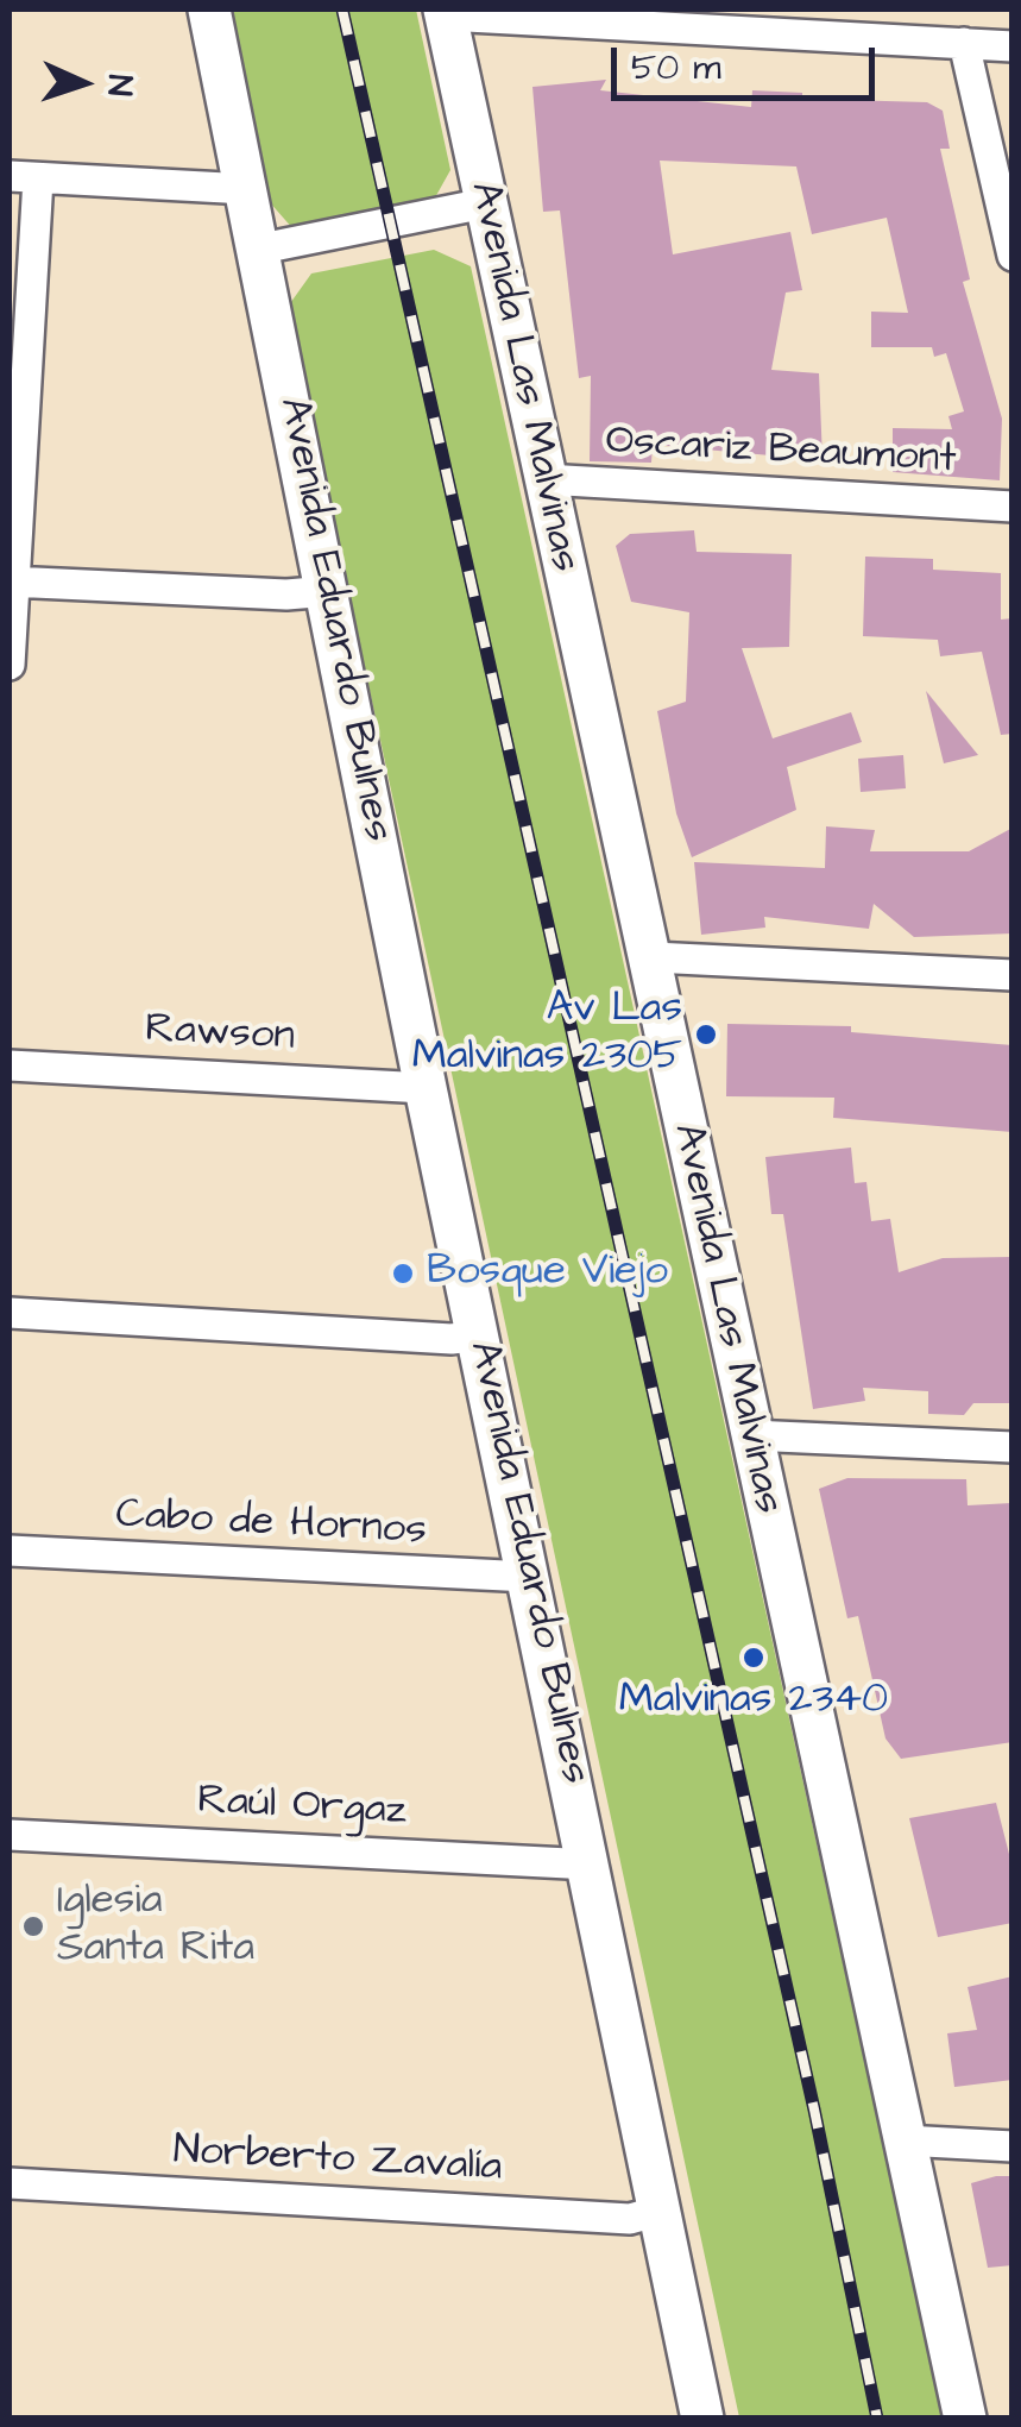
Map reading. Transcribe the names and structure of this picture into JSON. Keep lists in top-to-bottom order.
{
  "streets": {
    "main road": ["Avenida Las Malvinas", "Avenida Eduardo Bulnes"],
    "street": [
      "Oscariz Beaumont",
      "Rawson",
      "Cabo de Hornos",
      "Raúl Orgaz",
      "Norberto Zavalía"
    ]
  },
  "crossings": [
    ["Avenida Las Malvinas", "Oscariz Beaumont"],
    ["Avenida Eduardo Bulnes", "Rawson"],
    ["Avenida Eduardo Bulnes", "Cabo de Hornos"],
    ["Avenida Eduardo Bulnes", "Raúl Orgaz"],
    ["Avenida Eduardo Bulnes", "Norberto Zavalía"]
  ],
  "places": [
    "Av Las Malvinas 2305",
    "Bosque Viejo",
    "Malvinas 2340",
    "Iglesia Santa Rita"
  ],
  "scale_bar": "50 m",
  "north": "right"
}
